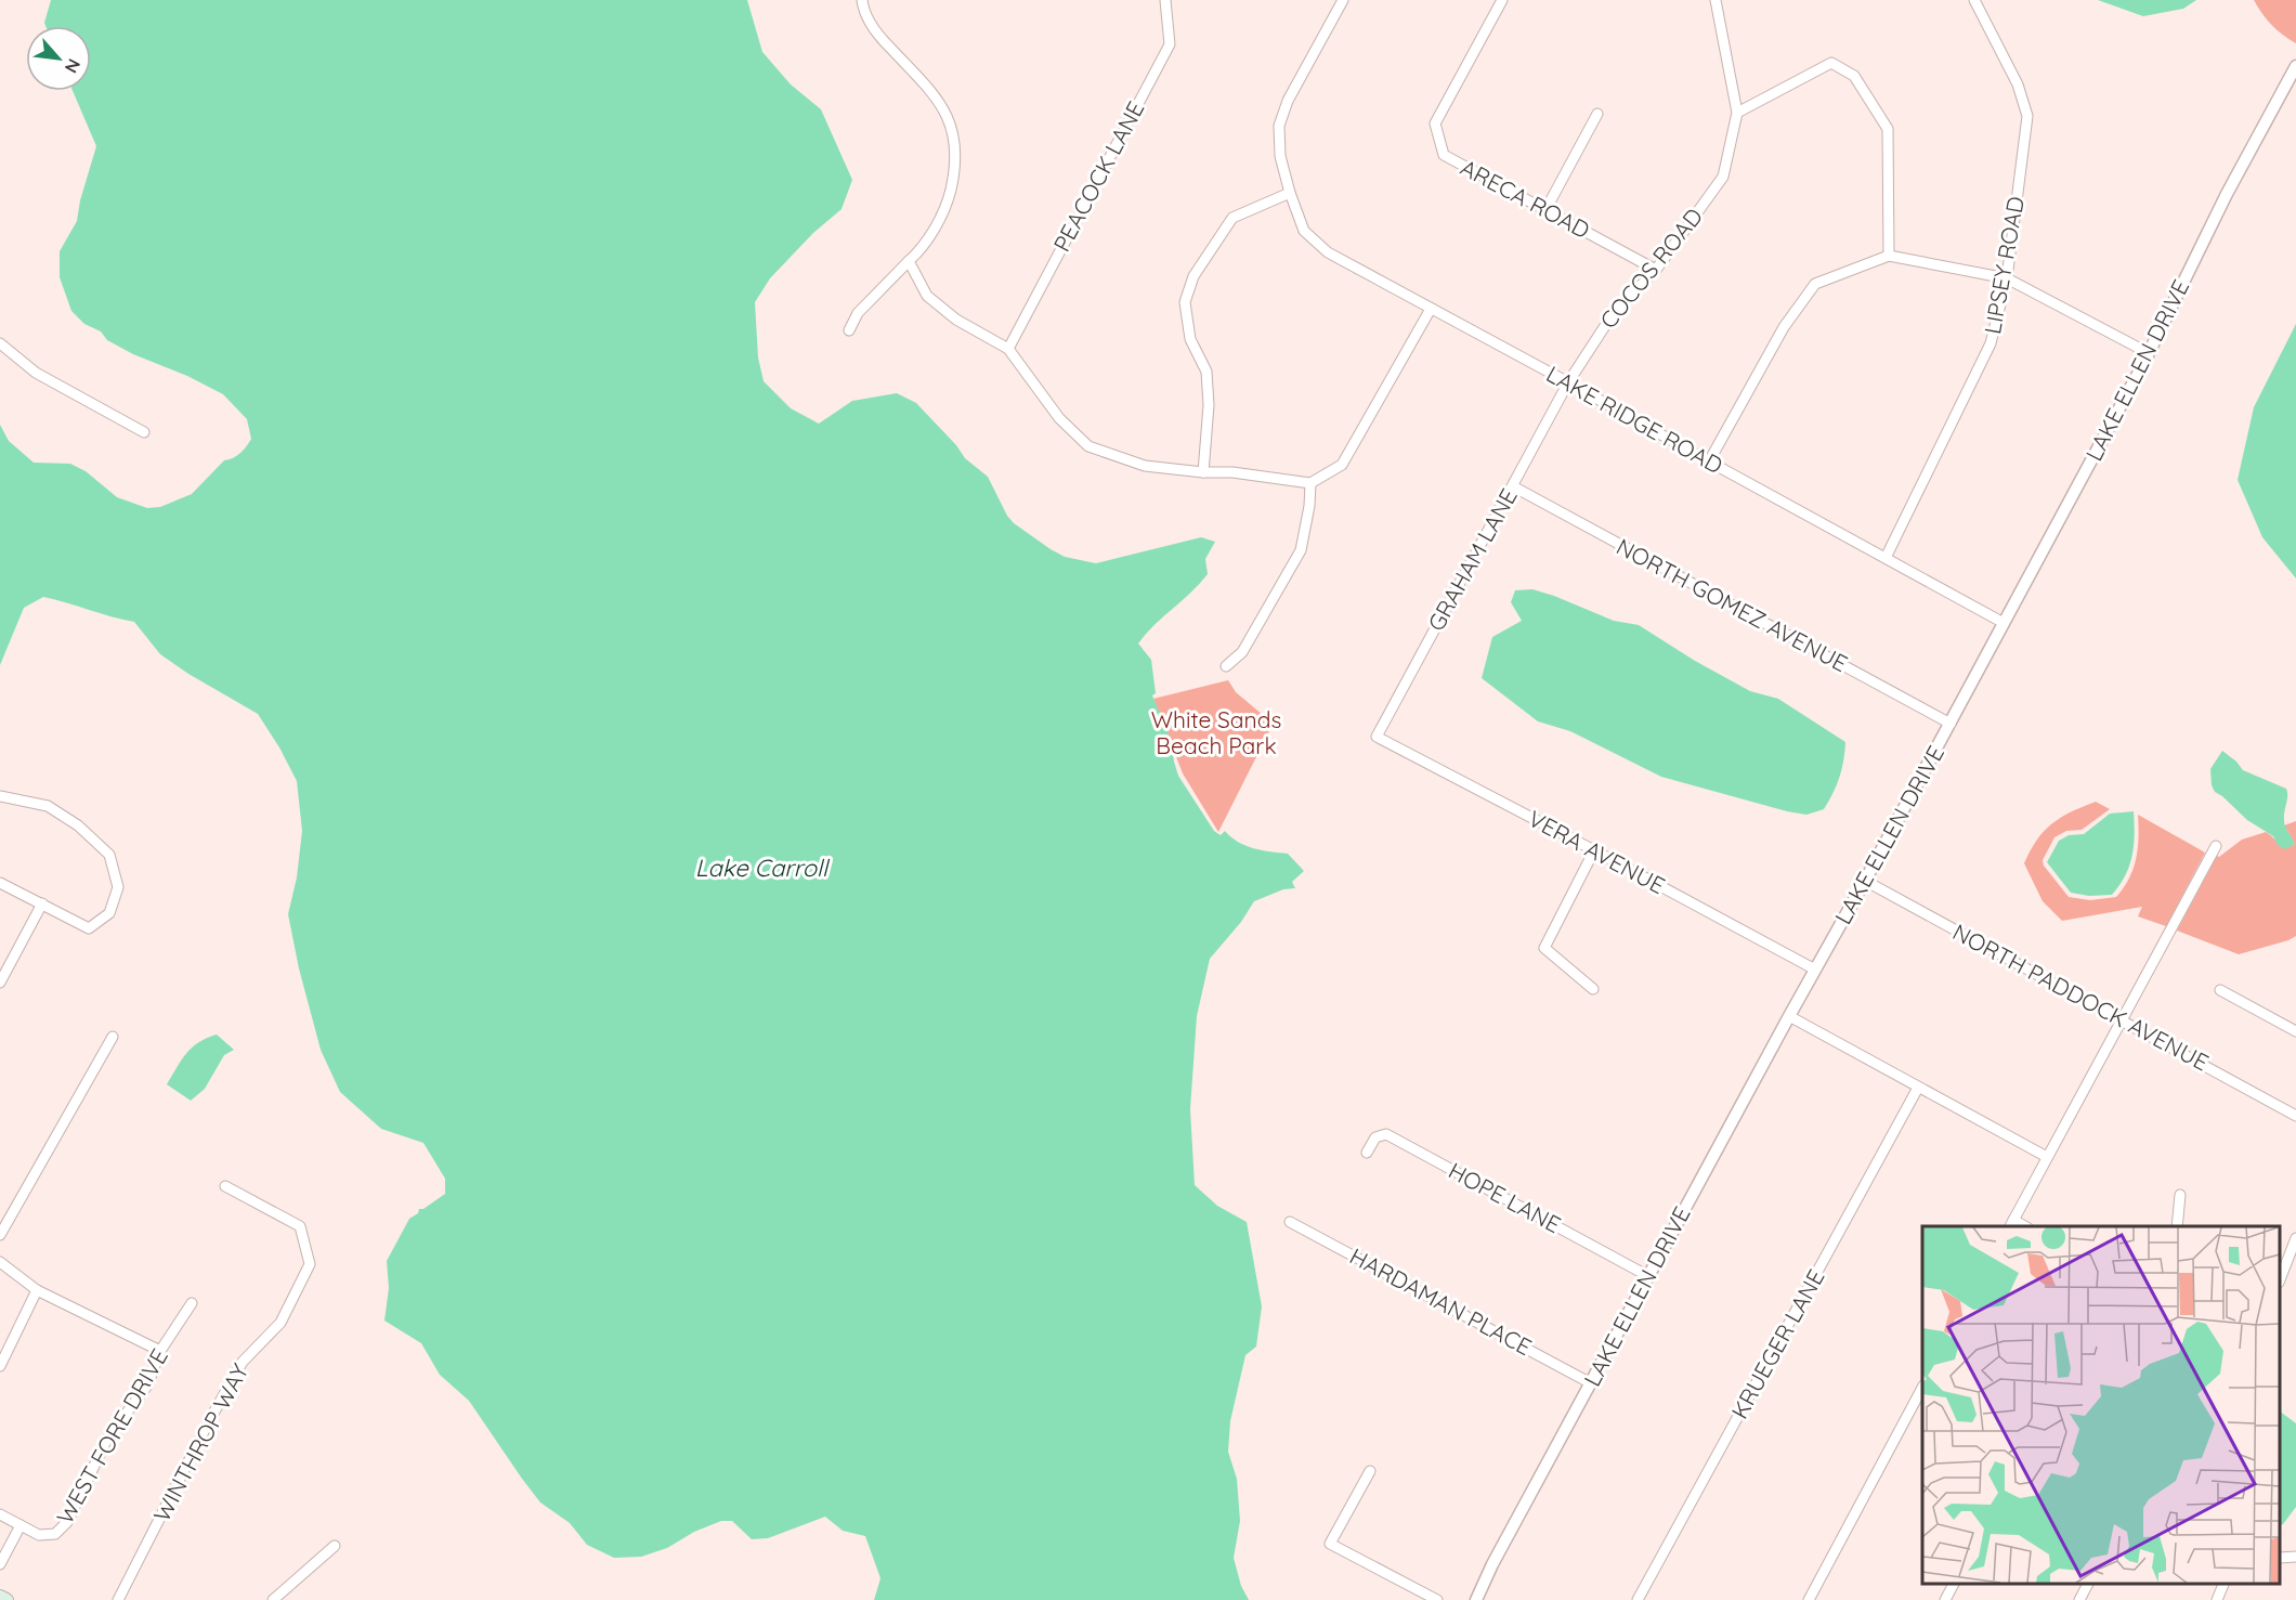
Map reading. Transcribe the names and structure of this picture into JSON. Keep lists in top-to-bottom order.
{
  "streets": {
    "street": [
      "PEACOCK LANE",
      "ARECA ROAD",
      "LIPSEY ROAD",
      "COCOS ROAD",
      "LAKE ELLEN DRIVE",
      "LAKE RIDGE ROAD",
      "GRAHAM LANE",
      "NORTH GOMEZ AVENUE",
      "VERA AVENUE",
      "NORTH PADDOCK AVENUE",
      "HOPE LANE",
      "HARDAMAN PLACE",
      "KRUEGER LANE",
      "WEST FORE DRIVE",
      "WINTHROP WAY"
    ]
  },
  "crossings": [
    ["ARECA ROAD", "COCOS ROAD"],
    ["LIPSEY ROAD", "LAKE RIDGE ROAD"],
    ["COCOS ROAD", "LAKE RIDGE ROAD"],
    ["COCOS ROAD", "GRAHAM LANE"],
    ["LAKE ELLEN DRIVE", "LAKE RIDGE ROAD"],
    ["LAKE ELLEN DRIVE", "NORTH GOMEZ AVENUE"],
    ["LAKE ELLEN DRIVE", "VERA AVENUE"],
    ["LAKE ELLEN DRIVE", "NORTH PADDOCK AVENUE"],
    ["LAKE ELLEN DRIVE", "HOPE LANE"],
    ["LAKE ELLEN DRIVE", "HARDAMAN PLACE"],
    ["LAKE RIDGE ROAD", "GRAHAM LANE"],
    ["GRAHAM LANE", "NORTH GOMEZ AVENUE"],
    ["GRAHAM LANE", "VERA AVENUE"]
  ],
  "water": ["Lake Carroll"],
  "parks": ["White Sands Beach Park"],
  "north": "bottom right"
}
